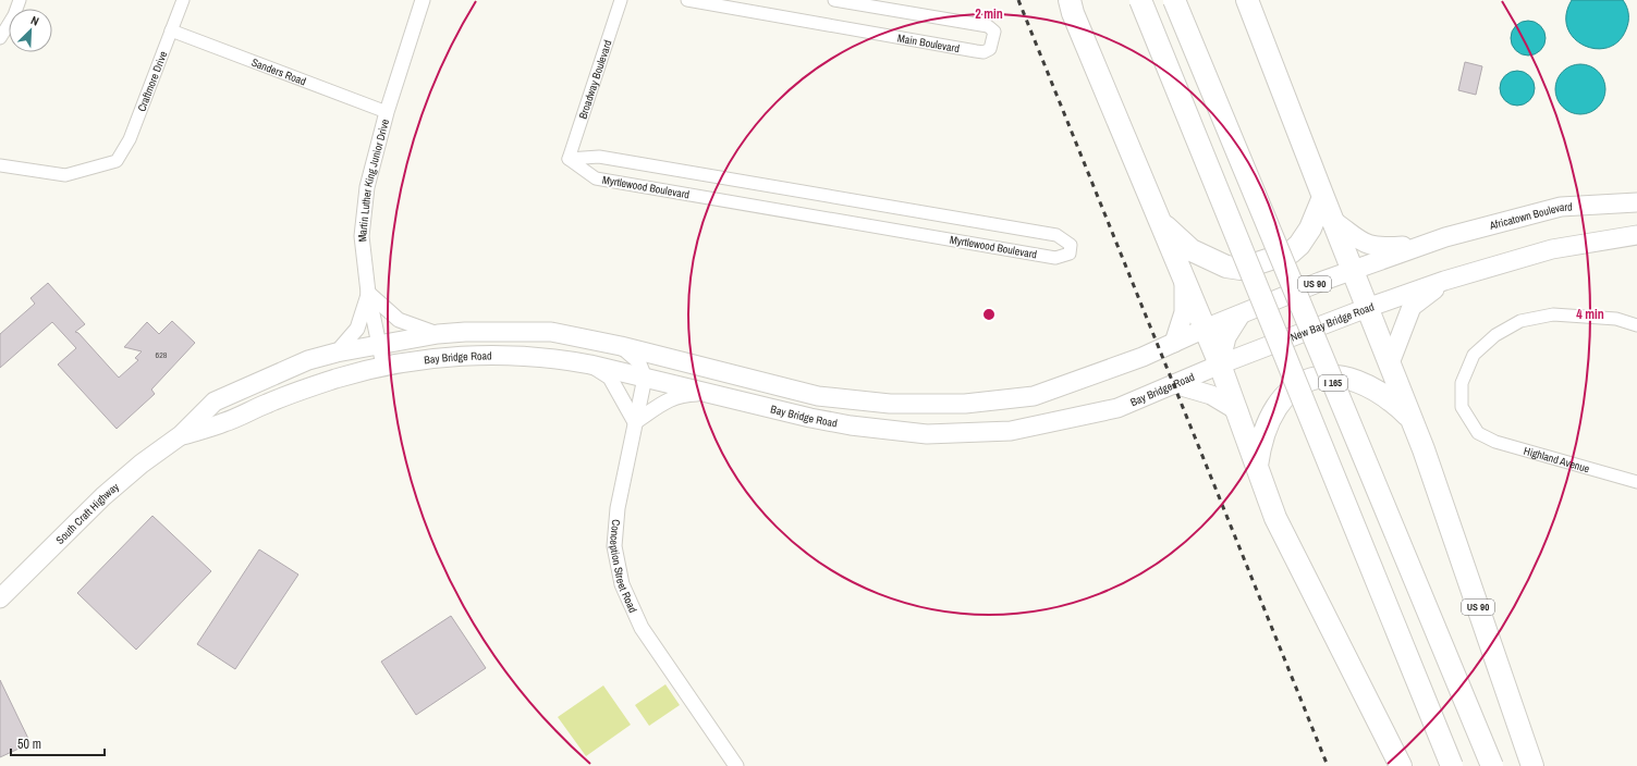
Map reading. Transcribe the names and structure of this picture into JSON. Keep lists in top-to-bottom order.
{
  "streets": {
    "highway": ["US 90", "I 165"],
    "main road": [
      "Africatown Boulevard",
      "New Bay Bridge Road",
      "Bay Bridge Road",
      "South Craft Highway"
    ],
    "street": [
      "Main Boulevard",
      "Sanders Road",
      "Broadway Boulevard",
      "Craftmore Drive",
      "Martin Luther King Junior Drive",
      "Myrtlewood Boulevard",
      "Highland Avenue",
      "Conception Street Road"
    ]
  },
  "crossings": [
    ["Sanders Road", "Craftmore Drive"],
    ["Sanders Road", "Martin Luther King Junior Drive"],
    ["Broadway Boulevard", "Myrtlewood Boulevard"],
    ["Martin Luther King Junior Drive", "Bay Bridge Road"],
    ["Martin Luther King Junior Drive", "South Craft Highway"],
    ["Africatown Boulevard", "US 90"],
    ["US 90", "Bay Bridge Road"],
    ["New Bay Bridge Road", "Bay Bridge Road"],
    ["Bay Bridge Road", "South Craft Highway"],
    ["Bay Bridge Road", "Conception Street Road"]
  ],
  "house_numbers": ["628"],
  "scale_bar": "50 m",
  "north": "top right",
  "rings": ["2 min", "4 min"]
}
